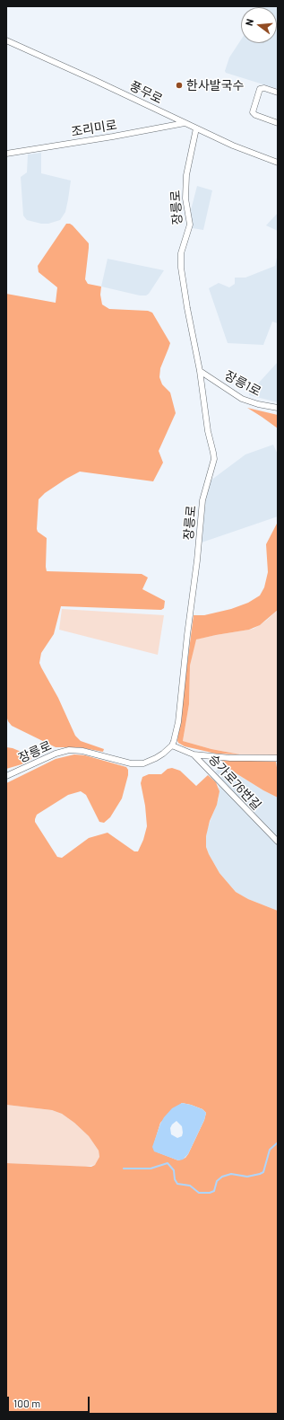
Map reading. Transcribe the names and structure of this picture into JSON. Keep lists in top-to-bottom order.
{
  "streets": {
    "street": [
      "풍무로",
      "조리미로",
      "장릉로",
      "장릉1로",
      "승가로76번길"
    ]
  },
  "crossings": [
    ["풍무로", "조리미로"],
    ["풍무로", "장릉로"],
    ["장릉로", "장릉1로"],
    ["장릉로", "승가로76번길"]
  ],
  "places": ["한사발국수"],
  "scale_bar": "100 m",
  "north": "left"
}
